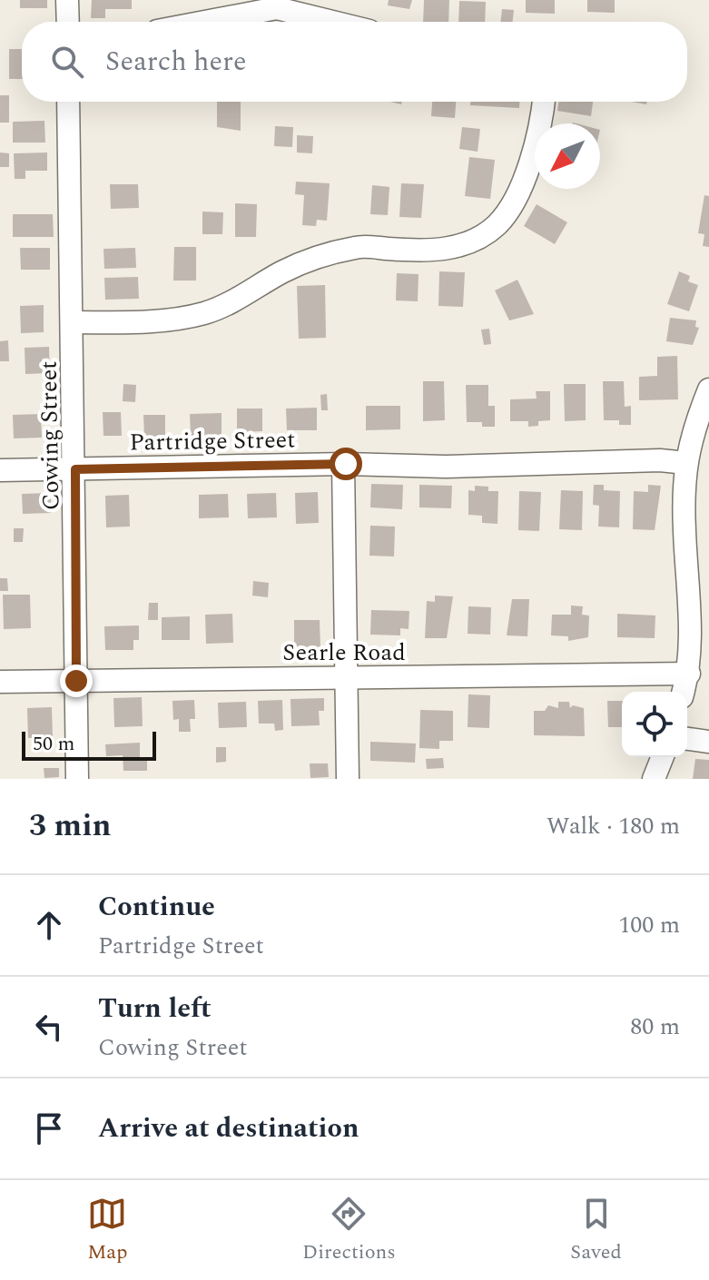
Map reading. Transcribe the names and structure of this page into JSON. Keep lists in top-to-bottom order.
{
  "streets": {
    "street": ["Cowing Street", "Partridge Street", "Searle Road"]
  },
  "crossings": [
    ["Cowing Street", "Partridge Street"],
    ["Cowing Street", "Searle Road"]
  ],
  "scale_bar": "50 m",
  "north": "bottom left",
  "page": {
    "search": "Search here",
    "scale": "50 m",
    "heading": ["3 min", "Walk · 180 m"],
    "list": [
      ["Continue", "Partridge Street", "100 m"],
      ["Turn left", "Cowing Street", "80 m"],
      "Arrive at destination"
    ],
    "nav": ["Map", "Directions", "Saved"]
  }
}
